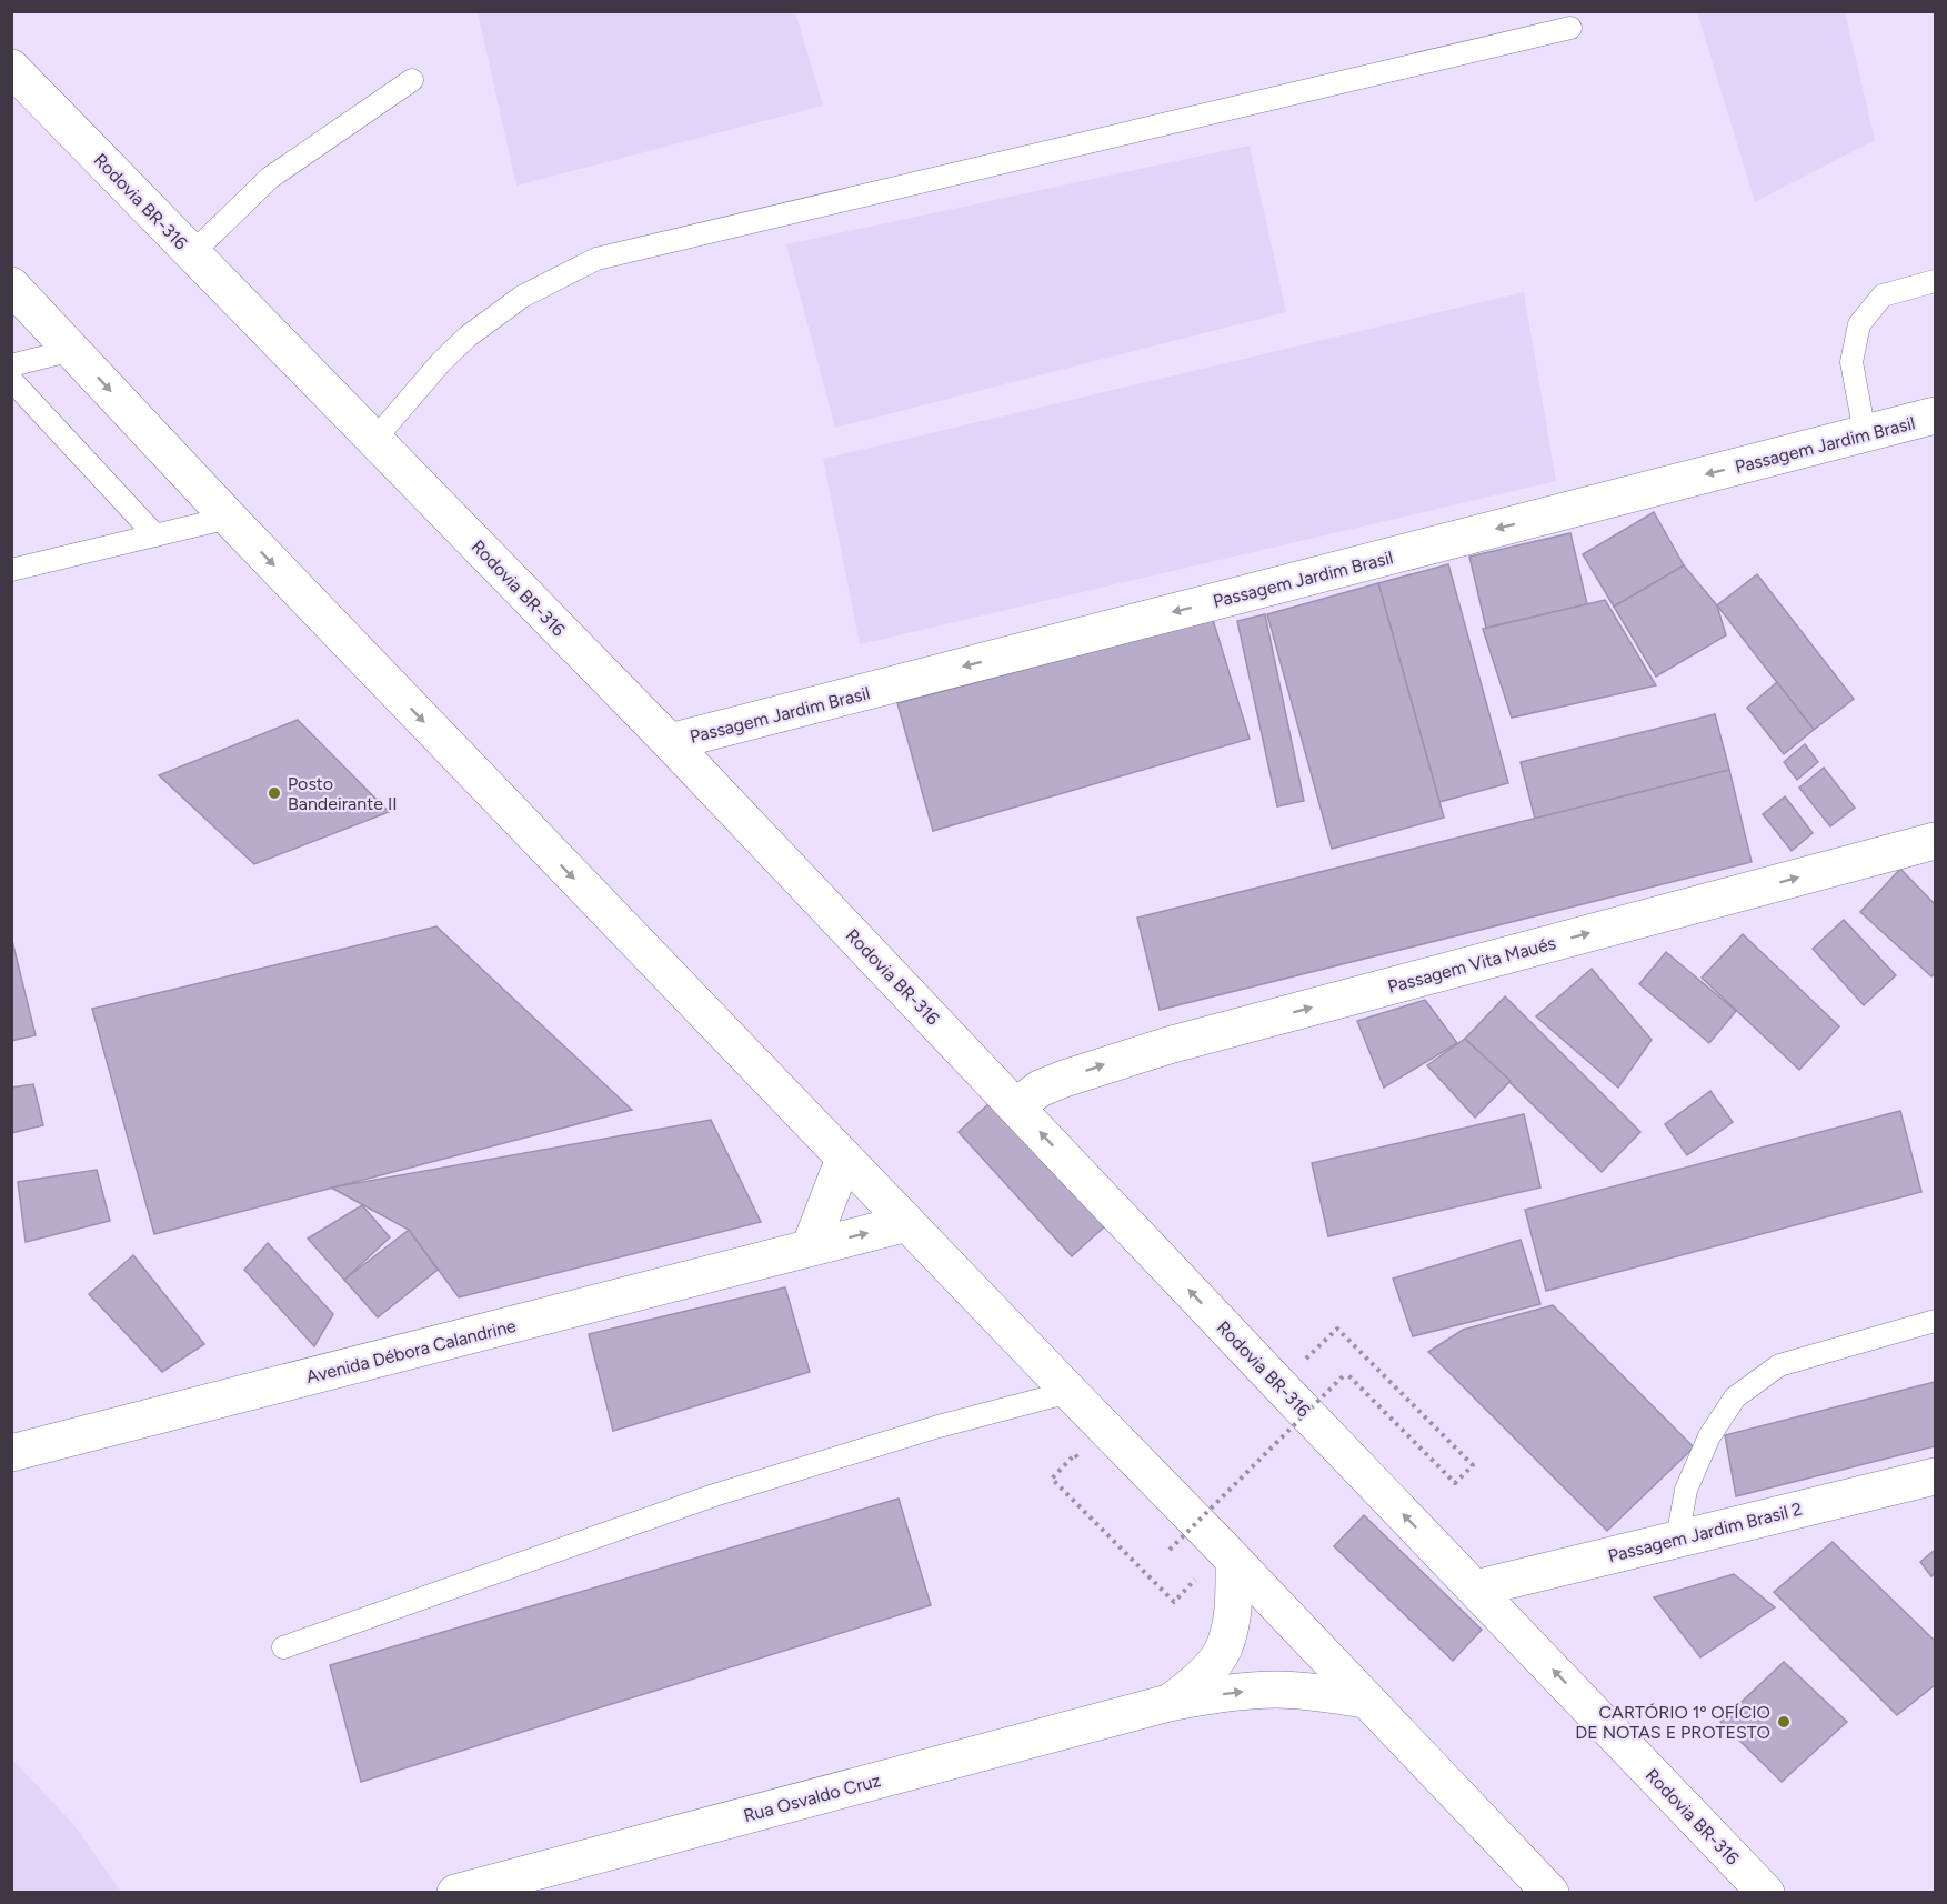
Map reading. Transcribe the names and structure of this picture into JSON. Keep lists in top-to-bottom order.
{
  "streets": {
    "main road": [
      "Rodovia BR-316",
      "Passagem Jardim Brasil",
      "Passagem Vita Maués",
      "Avenida Débora Calandrine",
      "Passagem Jardim Brasil 2",
      "Rua Osvaldo Cruz"
    ]
  },
  "crossings": [
    ["Rodovia BR-316", "Passagem Jardim Brasil"],
    ["Rodovia BR-316", "Passagem Vita Maués"],
    ["Rodovia BR-316", "Passagem Jardim Brasil 2"]
  ],
  "one_way": ["Passagem Jardim Brasil", "Passagem Vita Maués"],
  "places": ["Posto Bandeirante II", "CARTÓRIO 1º OFÍCIO DE NOTAS E PROTESTO"]
}
